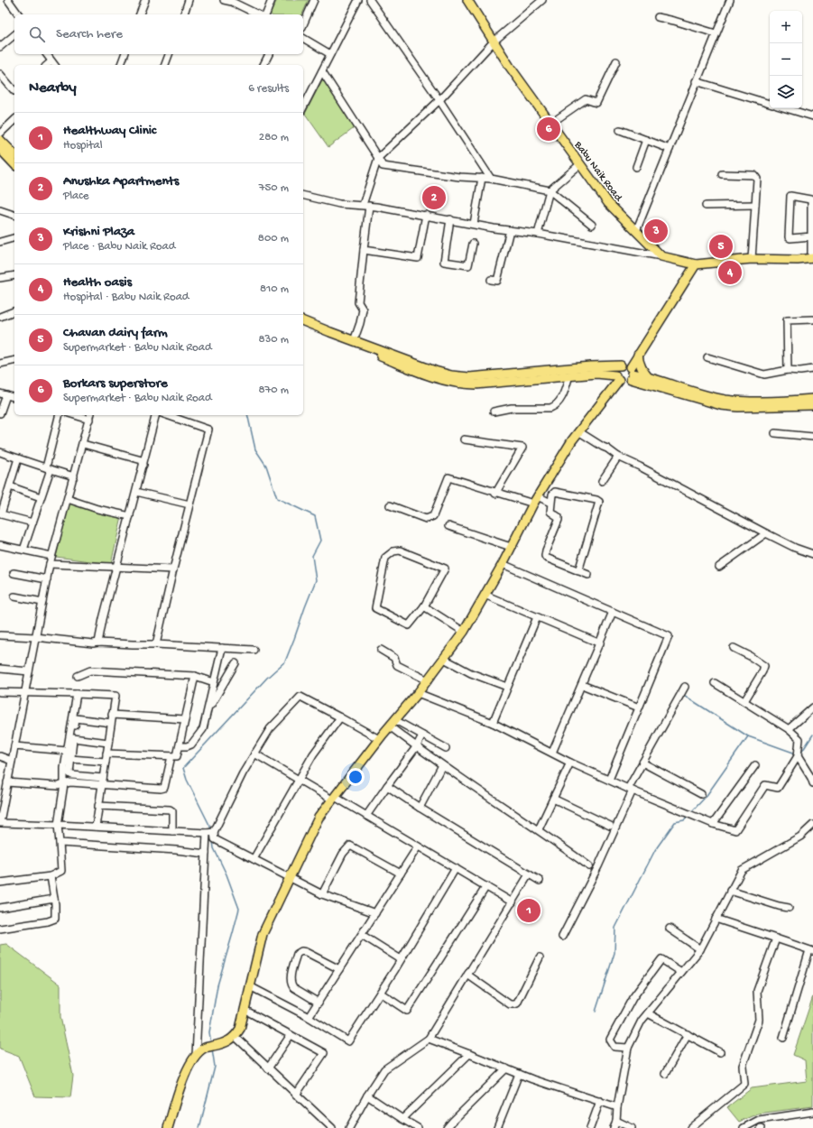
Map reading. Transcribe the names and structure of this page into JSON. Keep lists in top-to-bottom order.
{
  "streets": {
    "main road": ["Babu Naik Road"]
  },
  "page": {
    "map_buttons": ["+", "−"],
    "search": "Search here",
    "heading": ["Nearby", "6 results"],
    "list": [
      {
        "mark": "1",
        "name": "Healthway Clinic",
        "note": "Hospital",
        "value": "280 m"
      },
      {
        "mark": "2",
        "name": "Anushka Apartments",
        "note": "Place",
        "value": "750 m"
      },
      {
        "mark": "3",
        "name": "Krishni Plaza",
        "note": "Place · Babu Naik Road",
        "value": "800 m"
      },
      {
        "mark": "4",
        "name": "Health oasis",
        "note": "Hospital · Babu Naik Road",
        "value": "810 m"
      },
      {
        "mark": "5",
        "name": "Chavan dairy farm",
        "note": "Supermarket · Babu Naik Road",
        "value": "830 m"
      },
      {
        "mark": "6",
        "name": "Borkars superstore",
        "note": "Supermarket · Babu Naik Road",
        "value": "870 m"
      }
    ],
    "pins": [
      "6",
      "2",
      "3",
      "5",
      "4",
      "1"
    ]
  }
}
